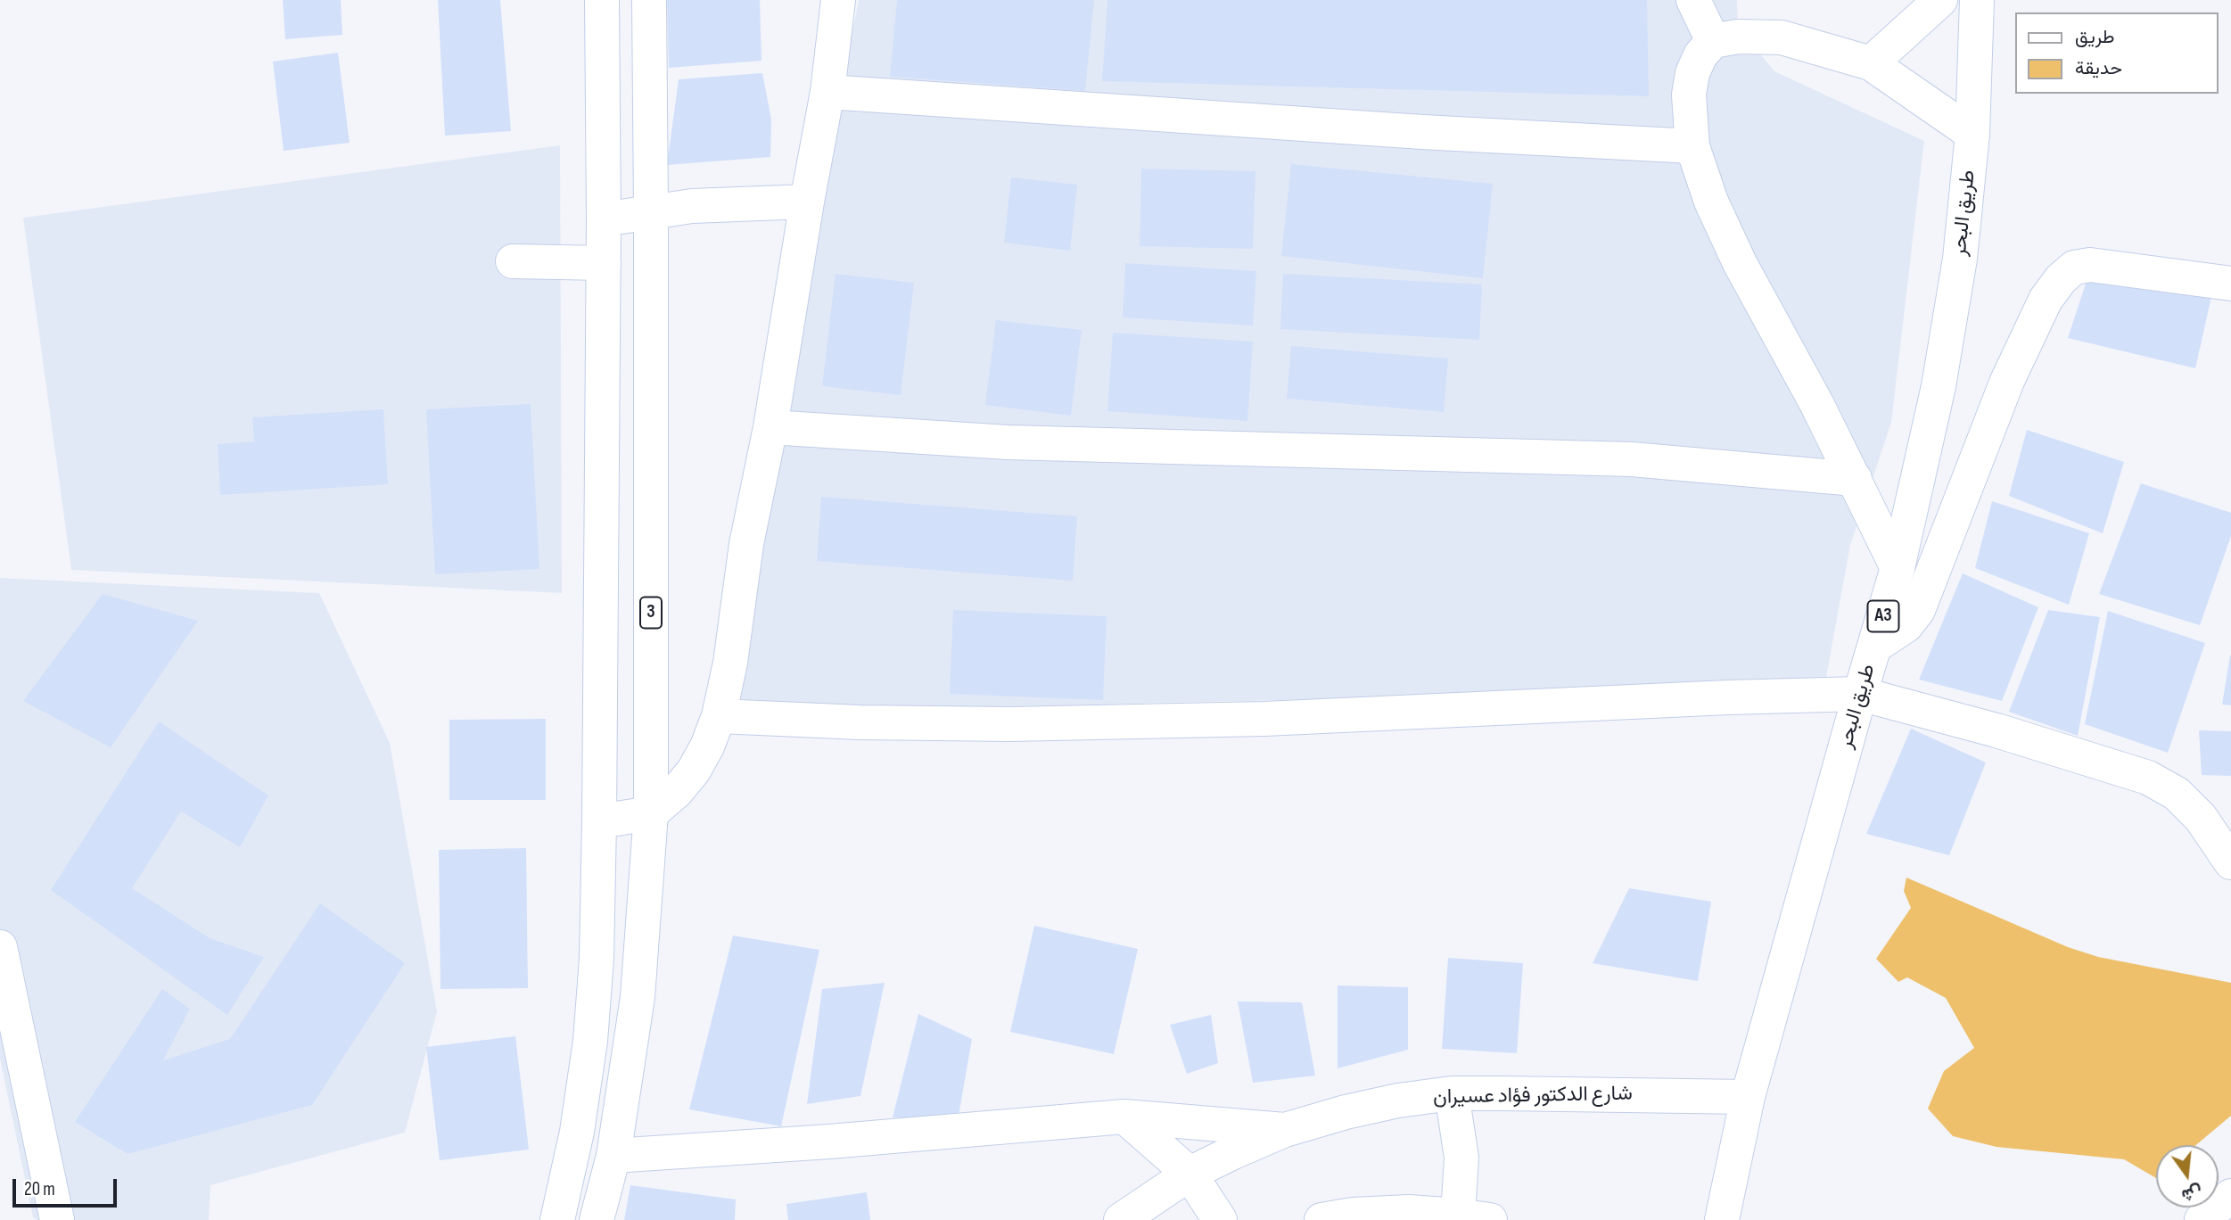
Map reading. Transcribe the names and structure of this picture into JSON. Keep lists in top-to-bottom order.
{
  "streets": {
    "main road": [
      "طريق البحر",
      "3",
      "A3",
      "شارع الدكتور فؤاد عسيران"
    ]
  },
  "crossings": [
    ["طريق البحر", "شارع الدكتور فؤاد عسيران"]
  ],
  "legend": ["طريق", "حديقة"],
  "scale_bar": "20 m",
  "north": "bottom"
}
